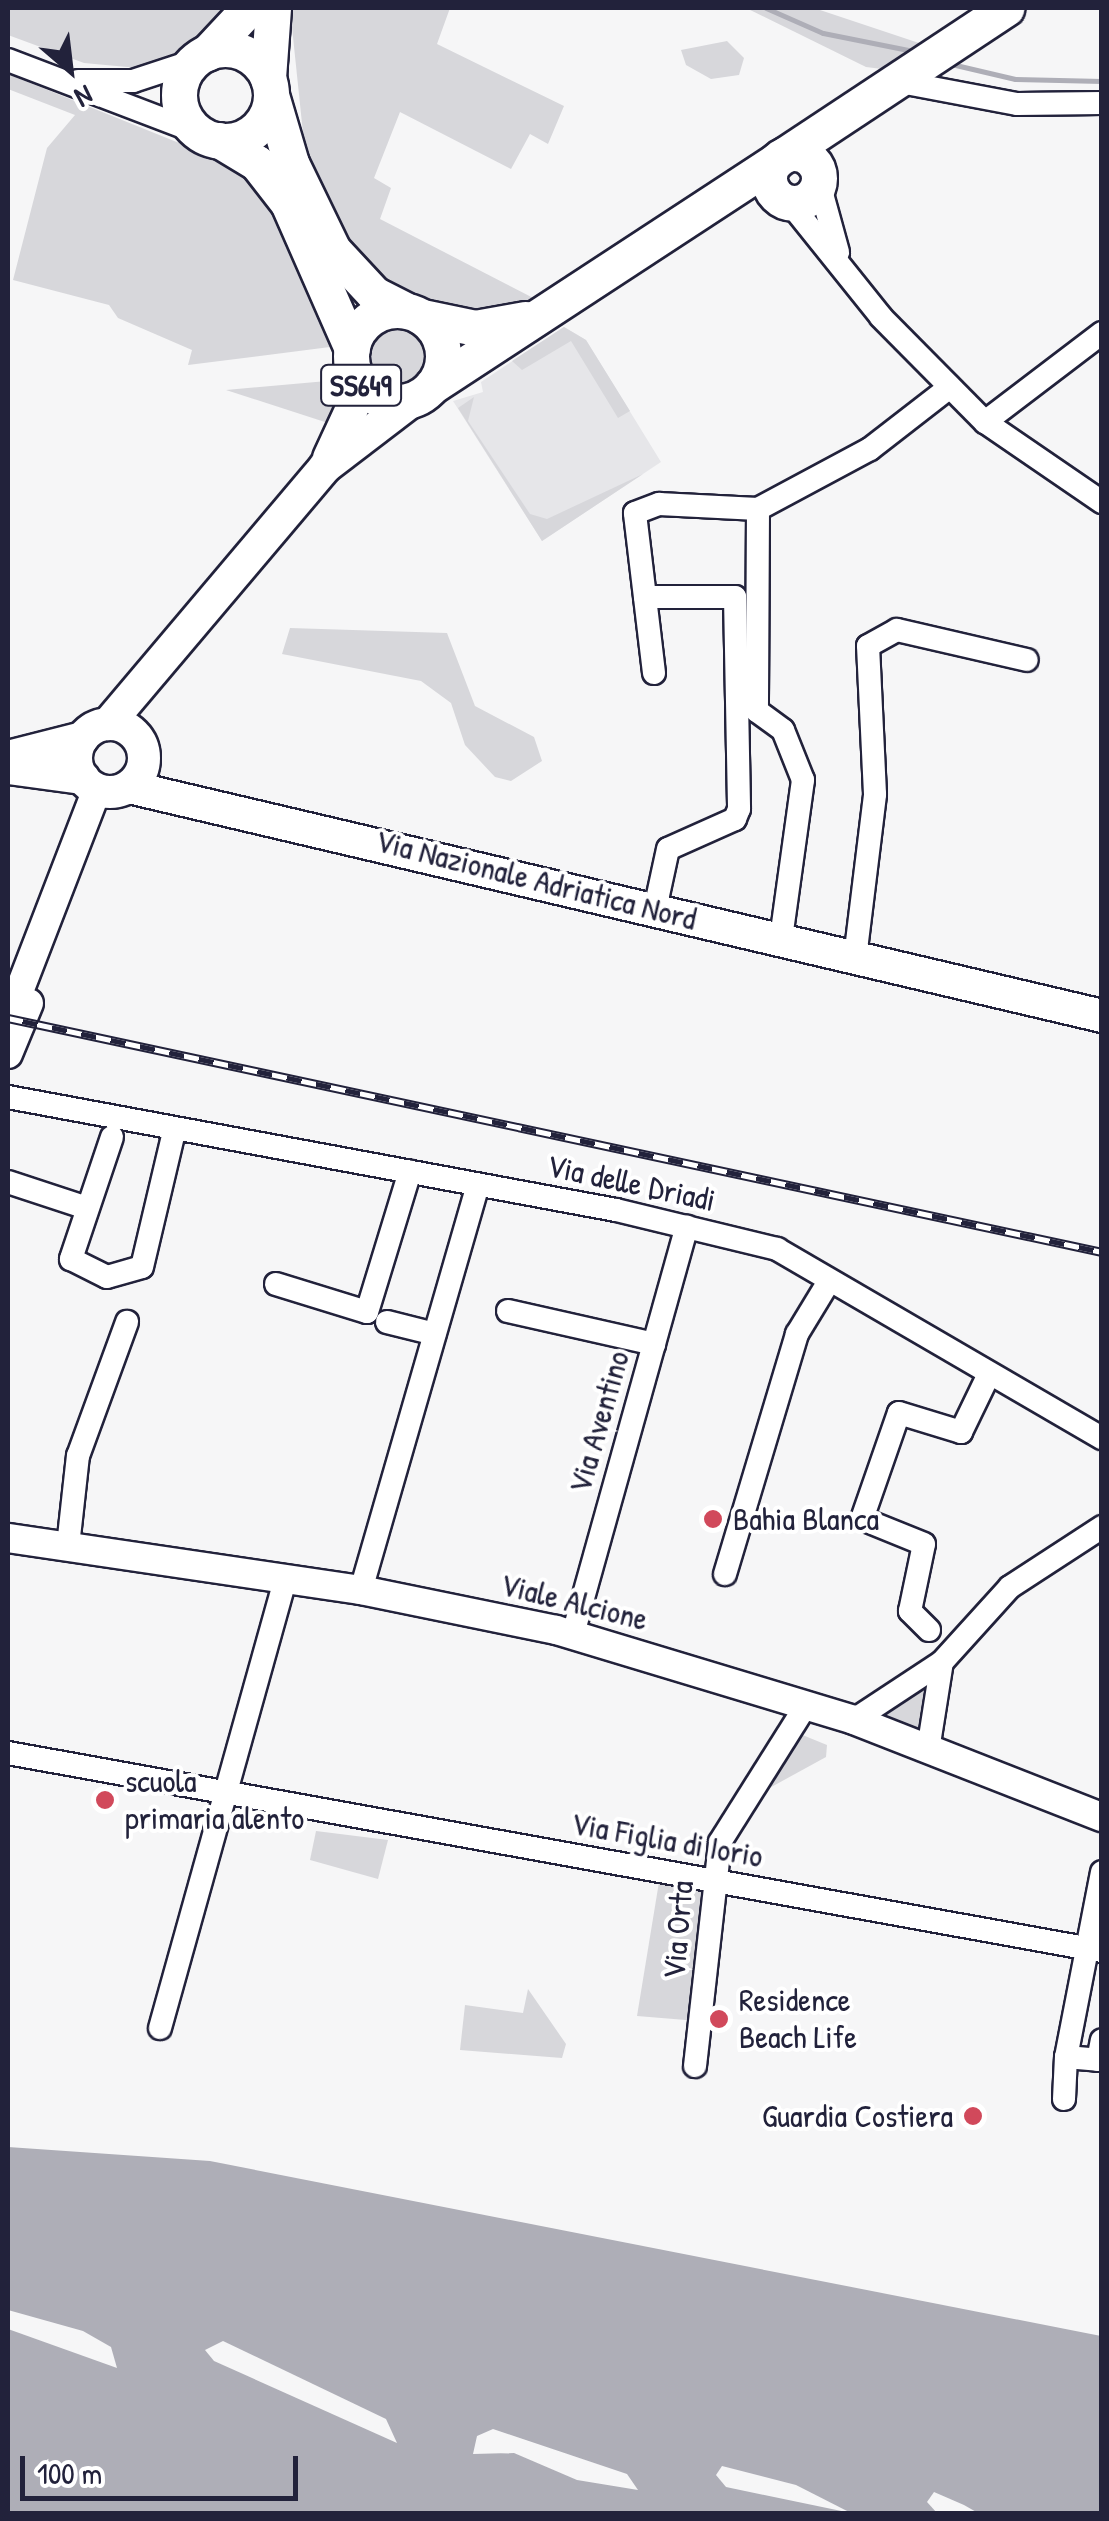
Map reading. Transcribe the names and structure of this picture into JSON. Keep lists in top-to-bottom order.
{
  "streets": {
    "main road": ["SS649", "Via Nazionale Adriatica Nord"],
    "street": [
      "Via delle Driadi",
      "Via Aventino",
      "Viale Alcione",
      "Via Figlia di Iorio",
      "Via Orta"
    ]
  },
  "crossings": [
    ["SS649", "Via Nazionale Adriatica Nord"],
    ["Via delle Driadi", "Via Aventino"],
    ["Via Aventino", "Viale Alcione"],
    ["Viale Alcione", "Via Orta"],
    ["Via Figlia di Iorio", "Via Orta"]
  ],
  "places": [
    "Bahia Blanca",
    "scuola primaria alento",
    "Residence Beach Life",
    "Guardia Costiera"
  ],
  "scale_bar": "100 m",
  "north": "bottom right"
}
